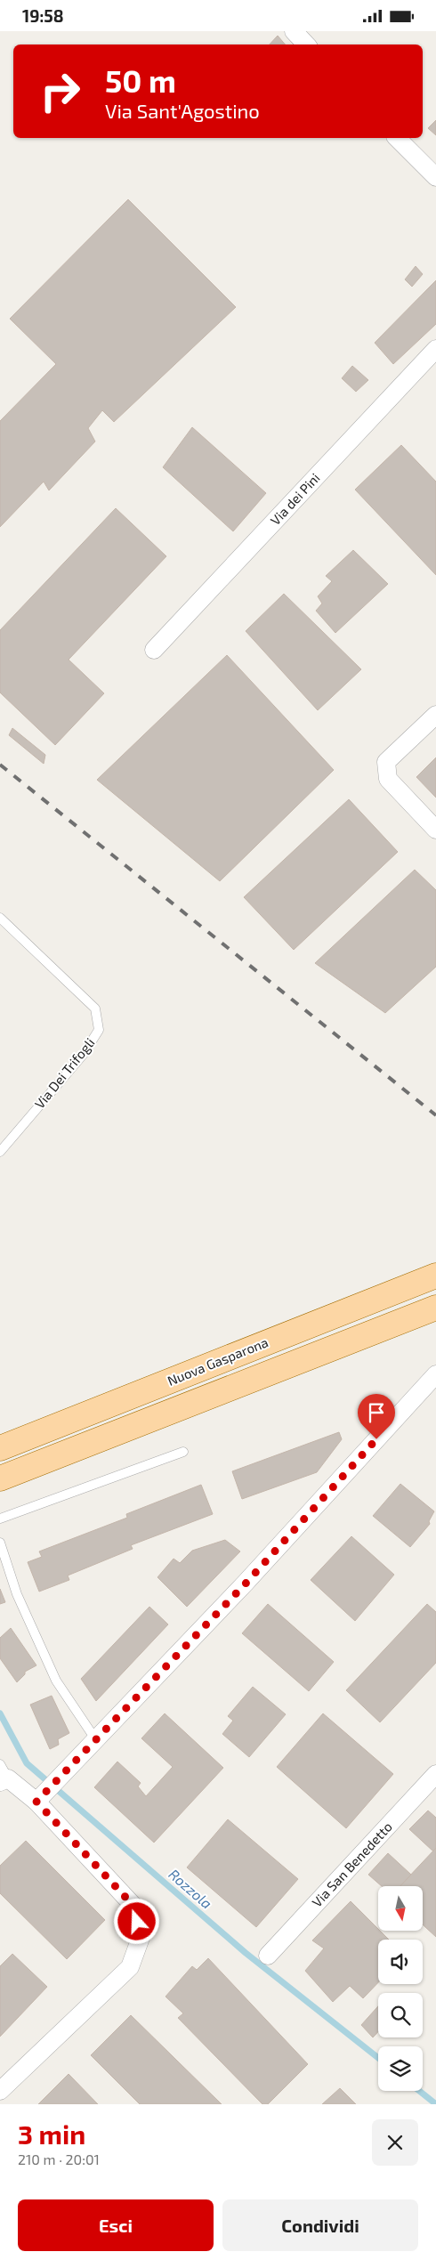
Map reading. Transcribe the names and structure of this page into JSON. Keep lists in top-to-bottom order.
{
  "streets": {
    "main road": ["Nuova Gasparona"],
    "street": ["Via dei Pini", "Via San Benedetto"],
    "lane": ["Via Dei Trifogli"]
  },
  "water": ["Rozzola"],
  "north": "bottom",
  "page": {
    "status": "19:58",
    "turn": ["50 m", "Via Sant'Agostino"],
    "heading": ["3 min", "210 m · 20:01"],
    "buttons": ["Esci", "Condividi"]
  }
}
